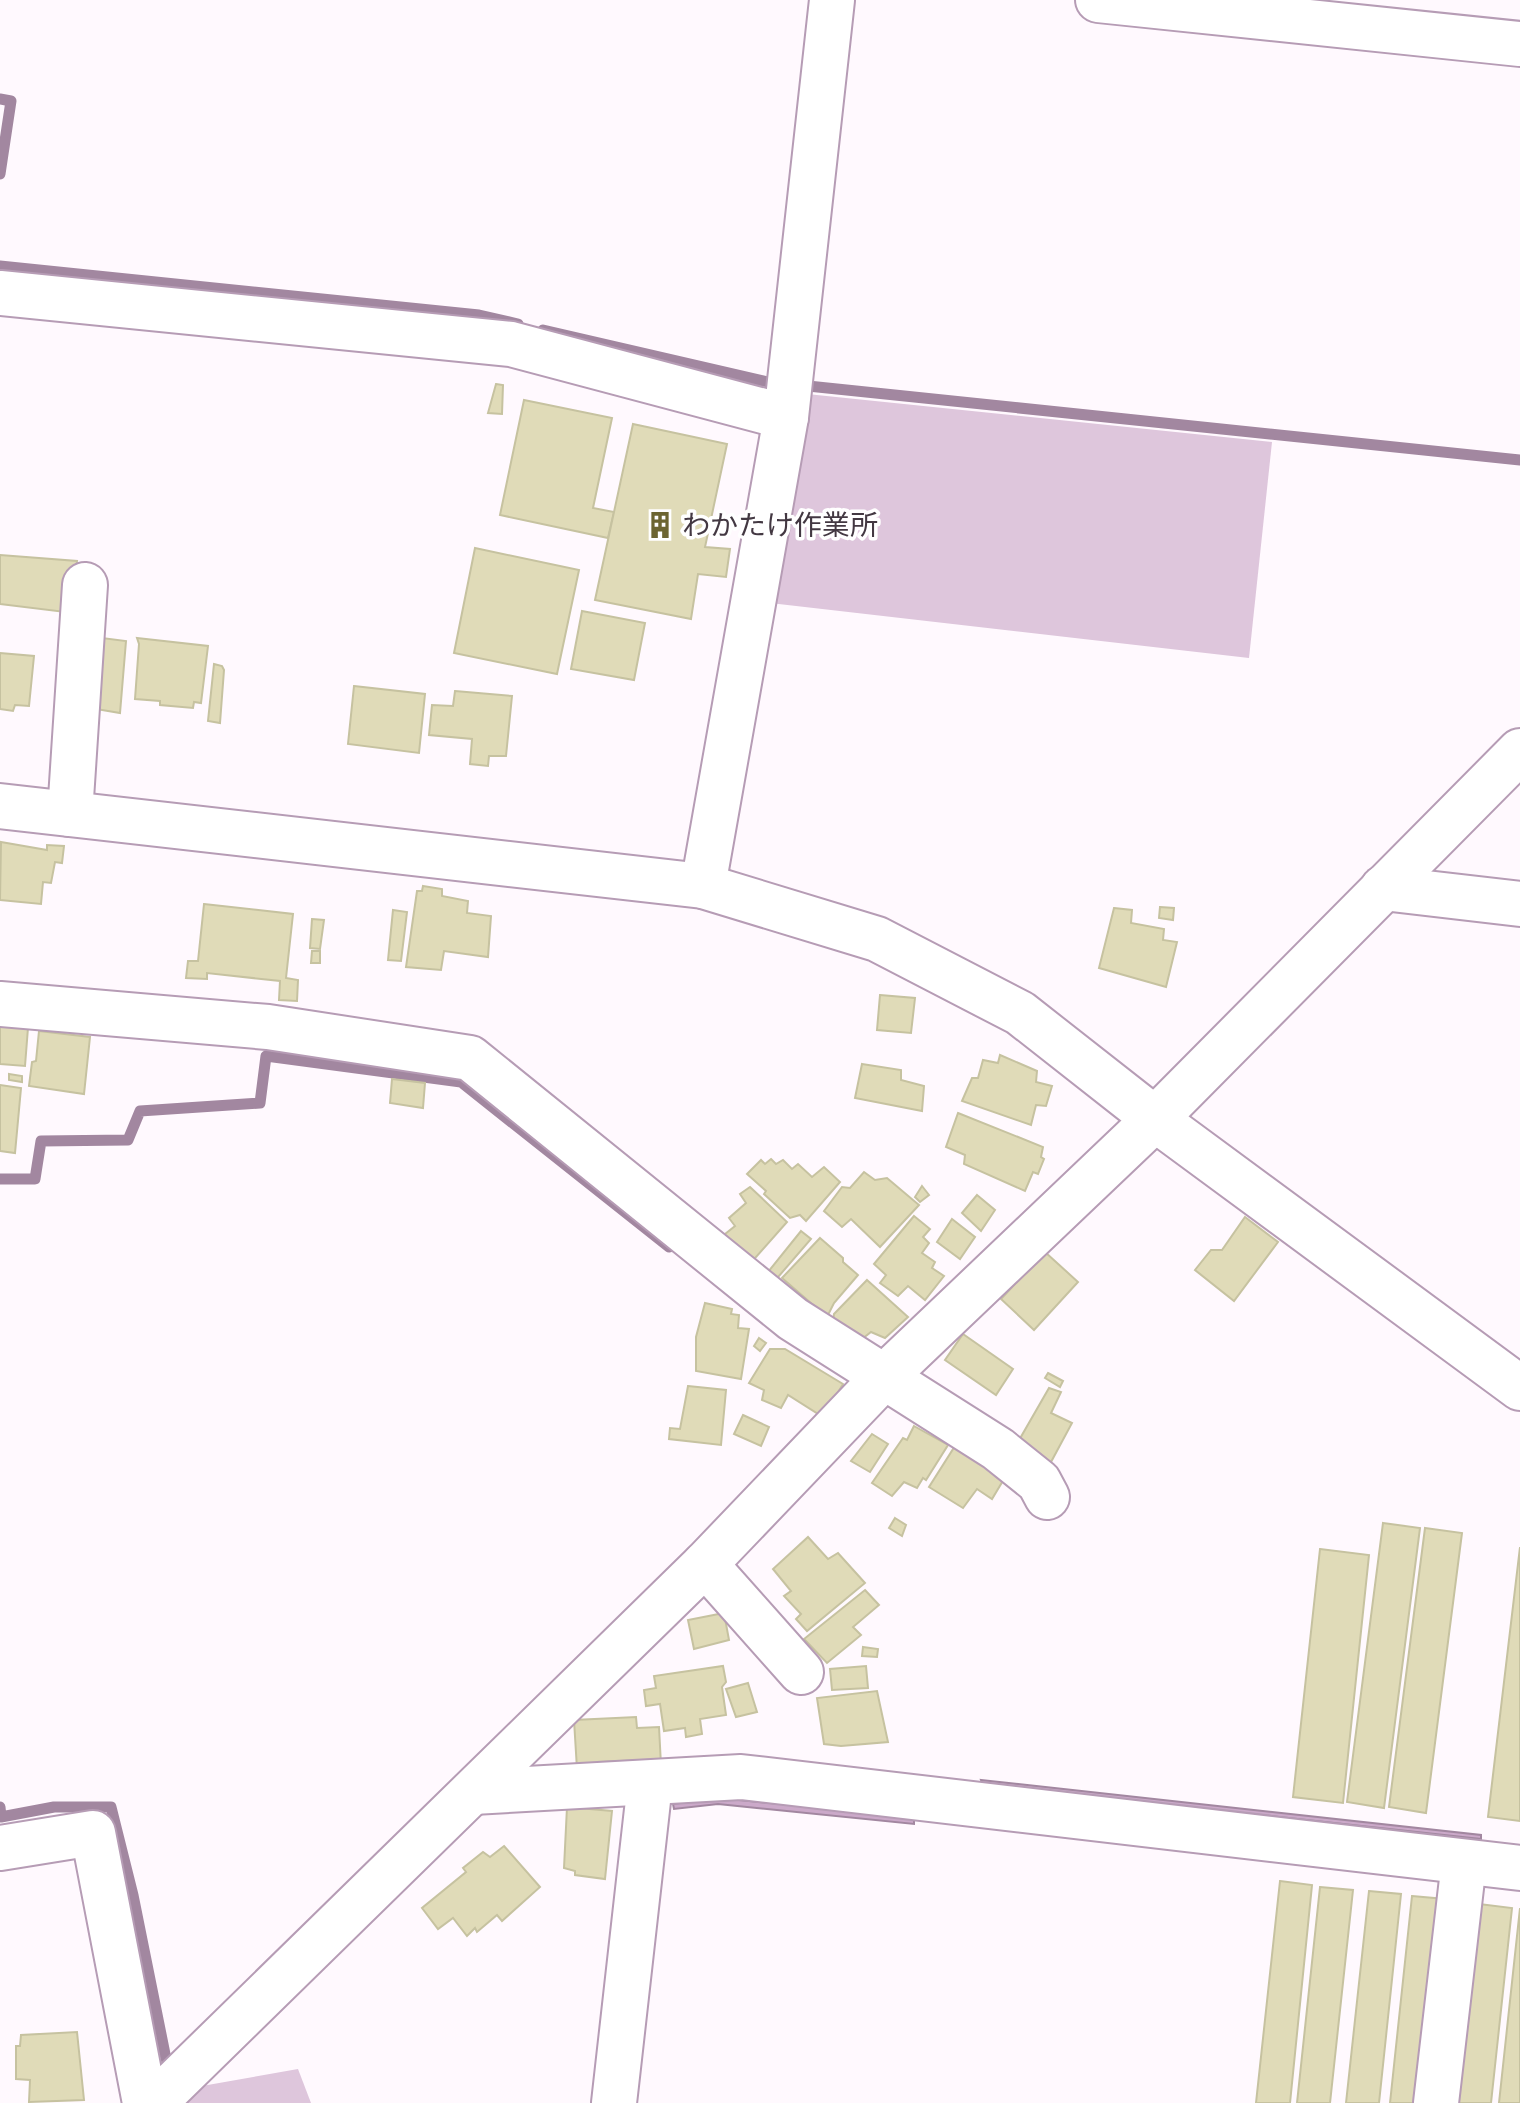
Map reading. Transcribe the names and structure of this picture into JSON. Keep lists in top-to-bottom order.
{
  "places": {
    "building": ["わかたけ作業所"]
  }
}
